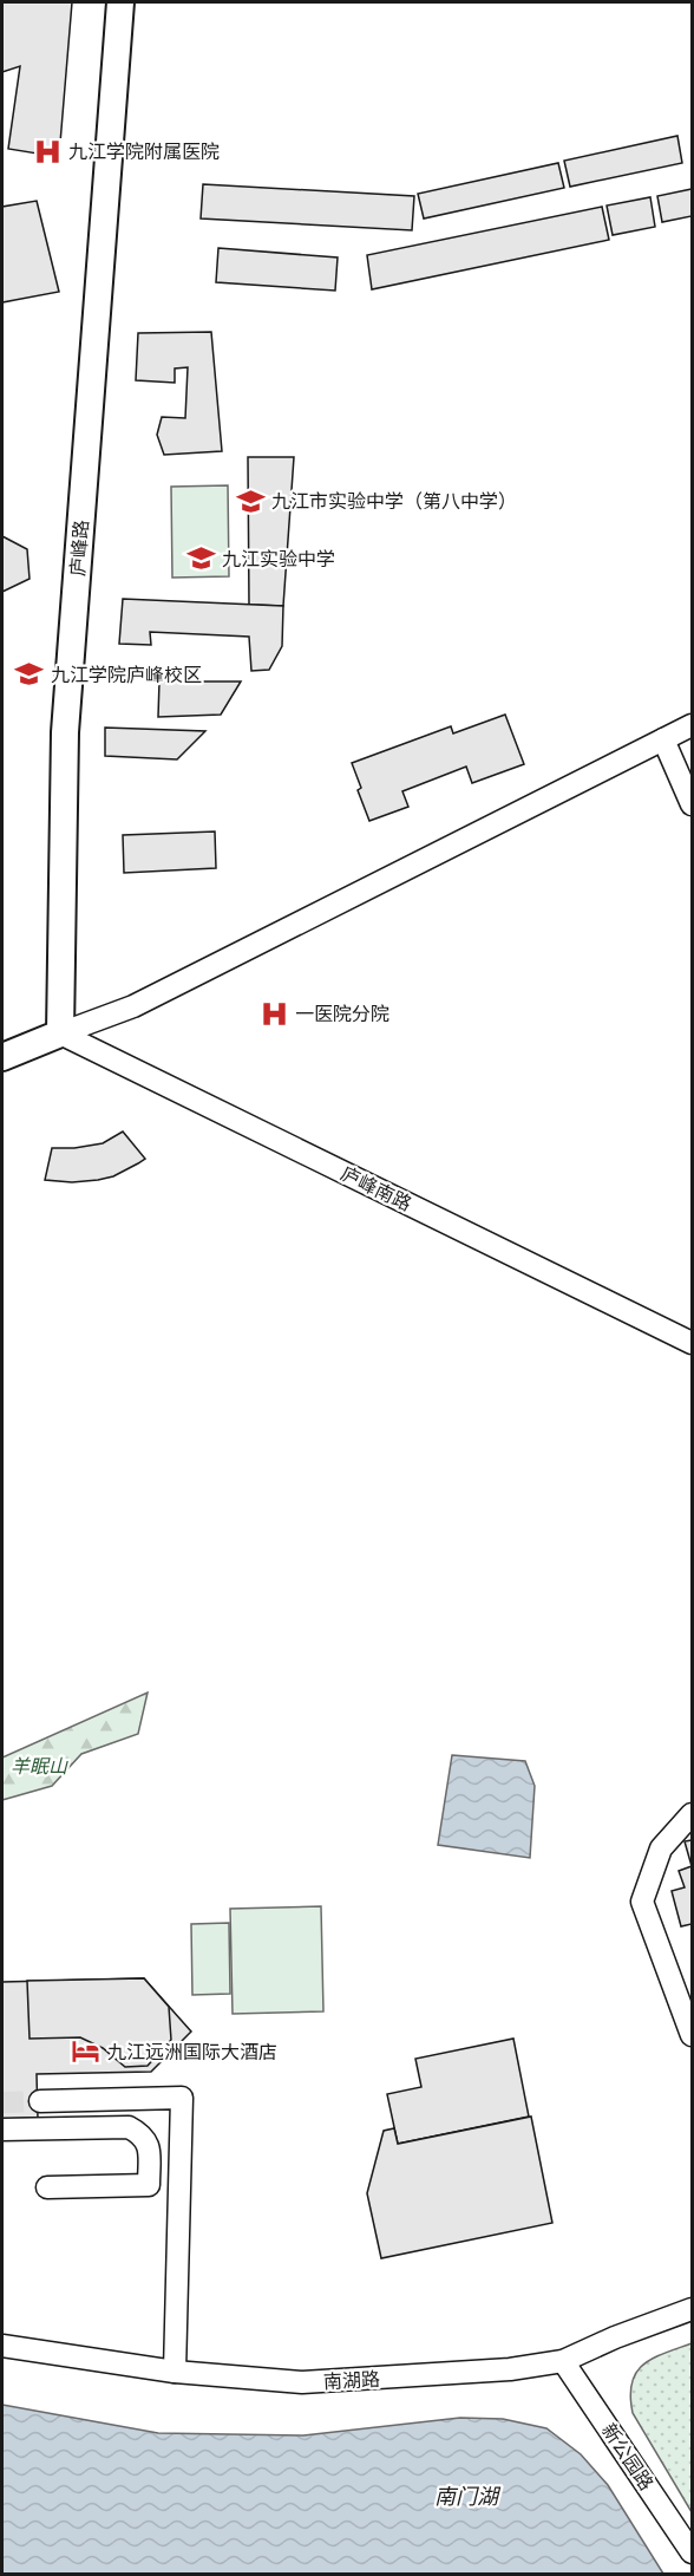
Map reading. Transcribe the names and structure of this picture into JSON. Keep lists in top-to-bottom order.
{
  "streets": {
    "main road": ["庐峰路"],
    "street": ["庐峰南路", "南湖路", "新公园路"]
  },
  "crossings": [
    ["庐峰路", "庐峰南路"],
    ["南湖路", "新公园路"]
  ],
  "water": ["南门湖"],
  "parks": ["羊眠山"],
  "places": {
    "hospital": ["九江学院附属医院", "一医院分院"],
    "school or university": ["九江市实验中学（第八中学）", "九江实验中学", "九江学院庐峰校区"],
    "hotel": ["九江远洲国际大酒店"]
  }
}
